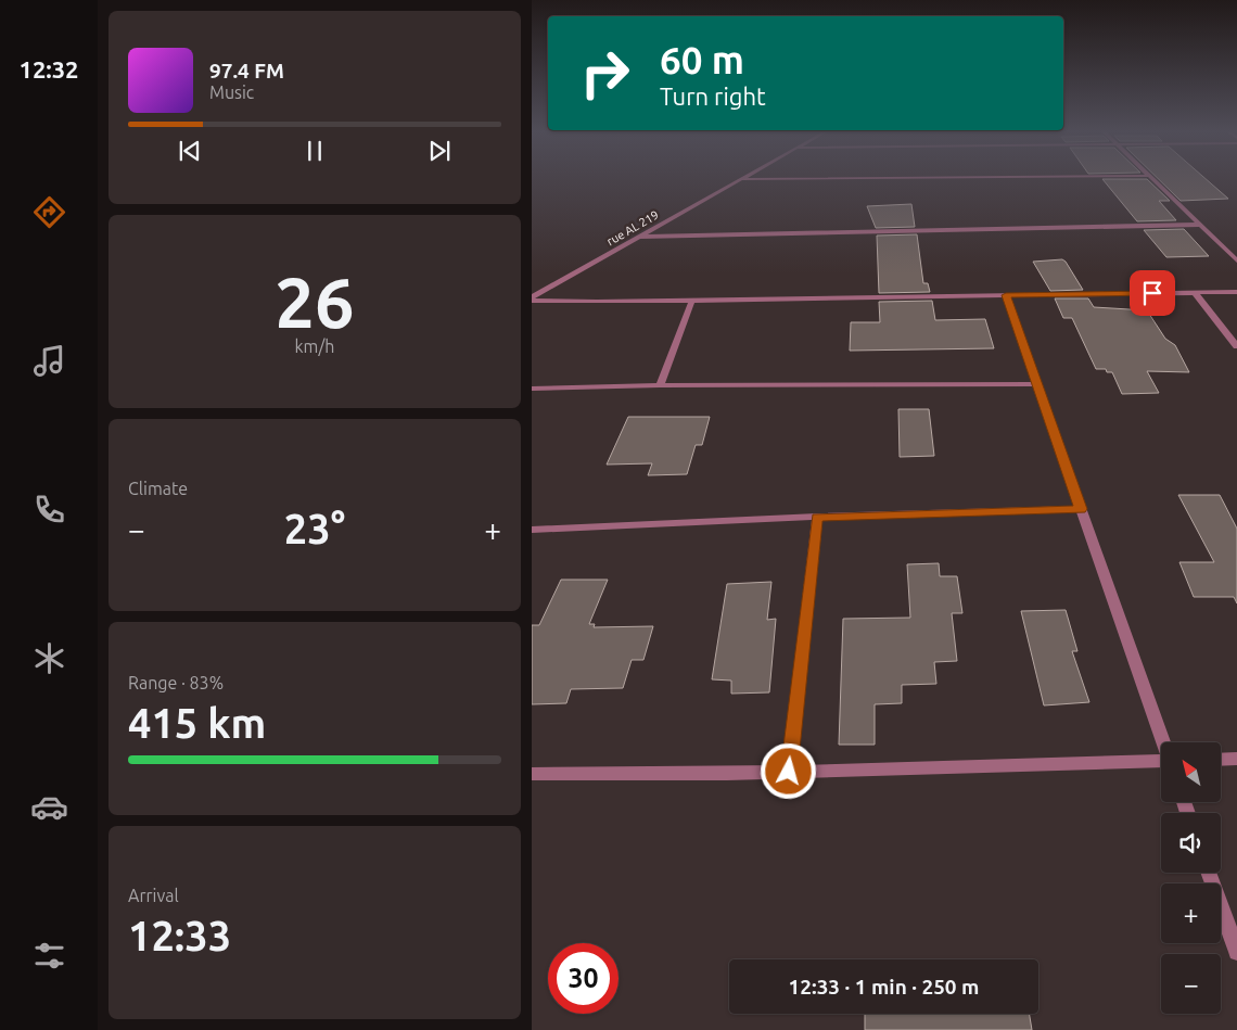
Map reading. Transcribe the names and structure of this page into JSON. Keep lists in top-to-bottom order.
{
  "streets": {
    "street": ["rue AL 219"]
  },
  "north": "top left",
  "page": {
    "tabs": "12:32",
    "turn": ["60 m", "Turn right"],
    "song": ["97.4 FM", "Music"],
    "tile": [
      ["26", "km/h"],
      "Climate",
      ["Range · 83%", "415 km"],
      ["Arrival", "12:33"]
    ],
    "heat": ["−", "23°", "+"],
    "map_buttons": ["+", "−"],
    "limit": "30",
    "trip": "12:33 · 1 min · 250 m"
  }
}
